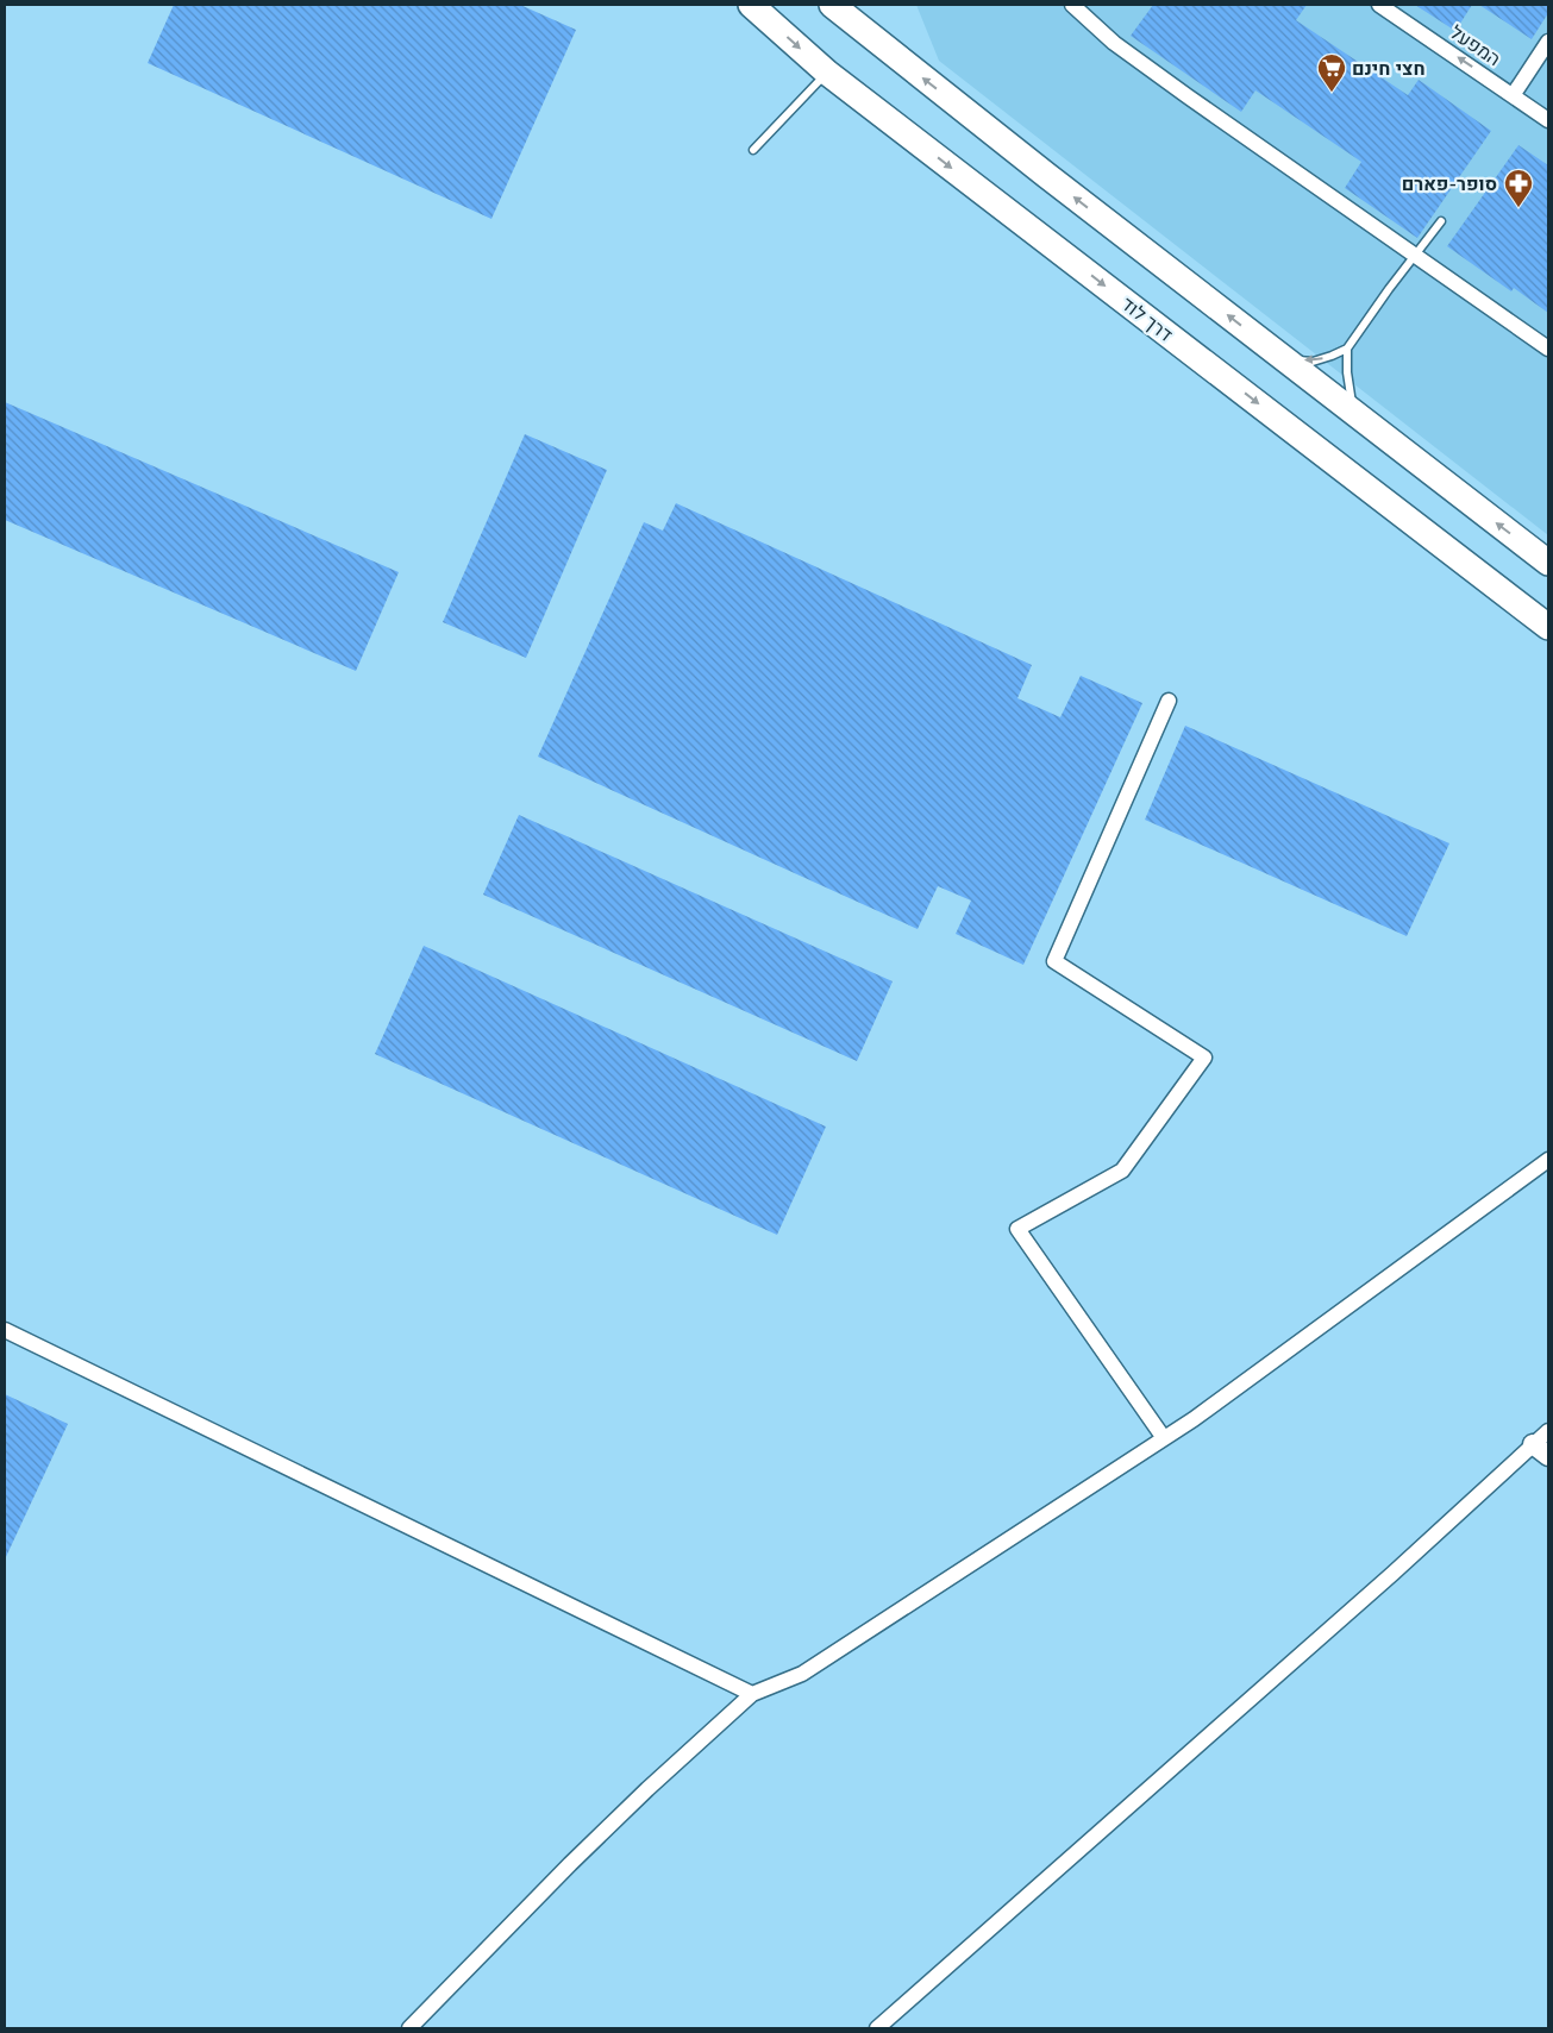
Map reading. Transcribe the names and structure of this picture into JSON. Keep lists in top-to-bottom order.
{
  "streets": {
    "main road": ["דרך לוד"],
    "street": ["המפעל"]
  },
  "one_way": ["המפעל"],
  "places": {
    "supermarket": ["חצי חינם"],
    "pharmacy": ["סופר-פארם"]
  }
}
